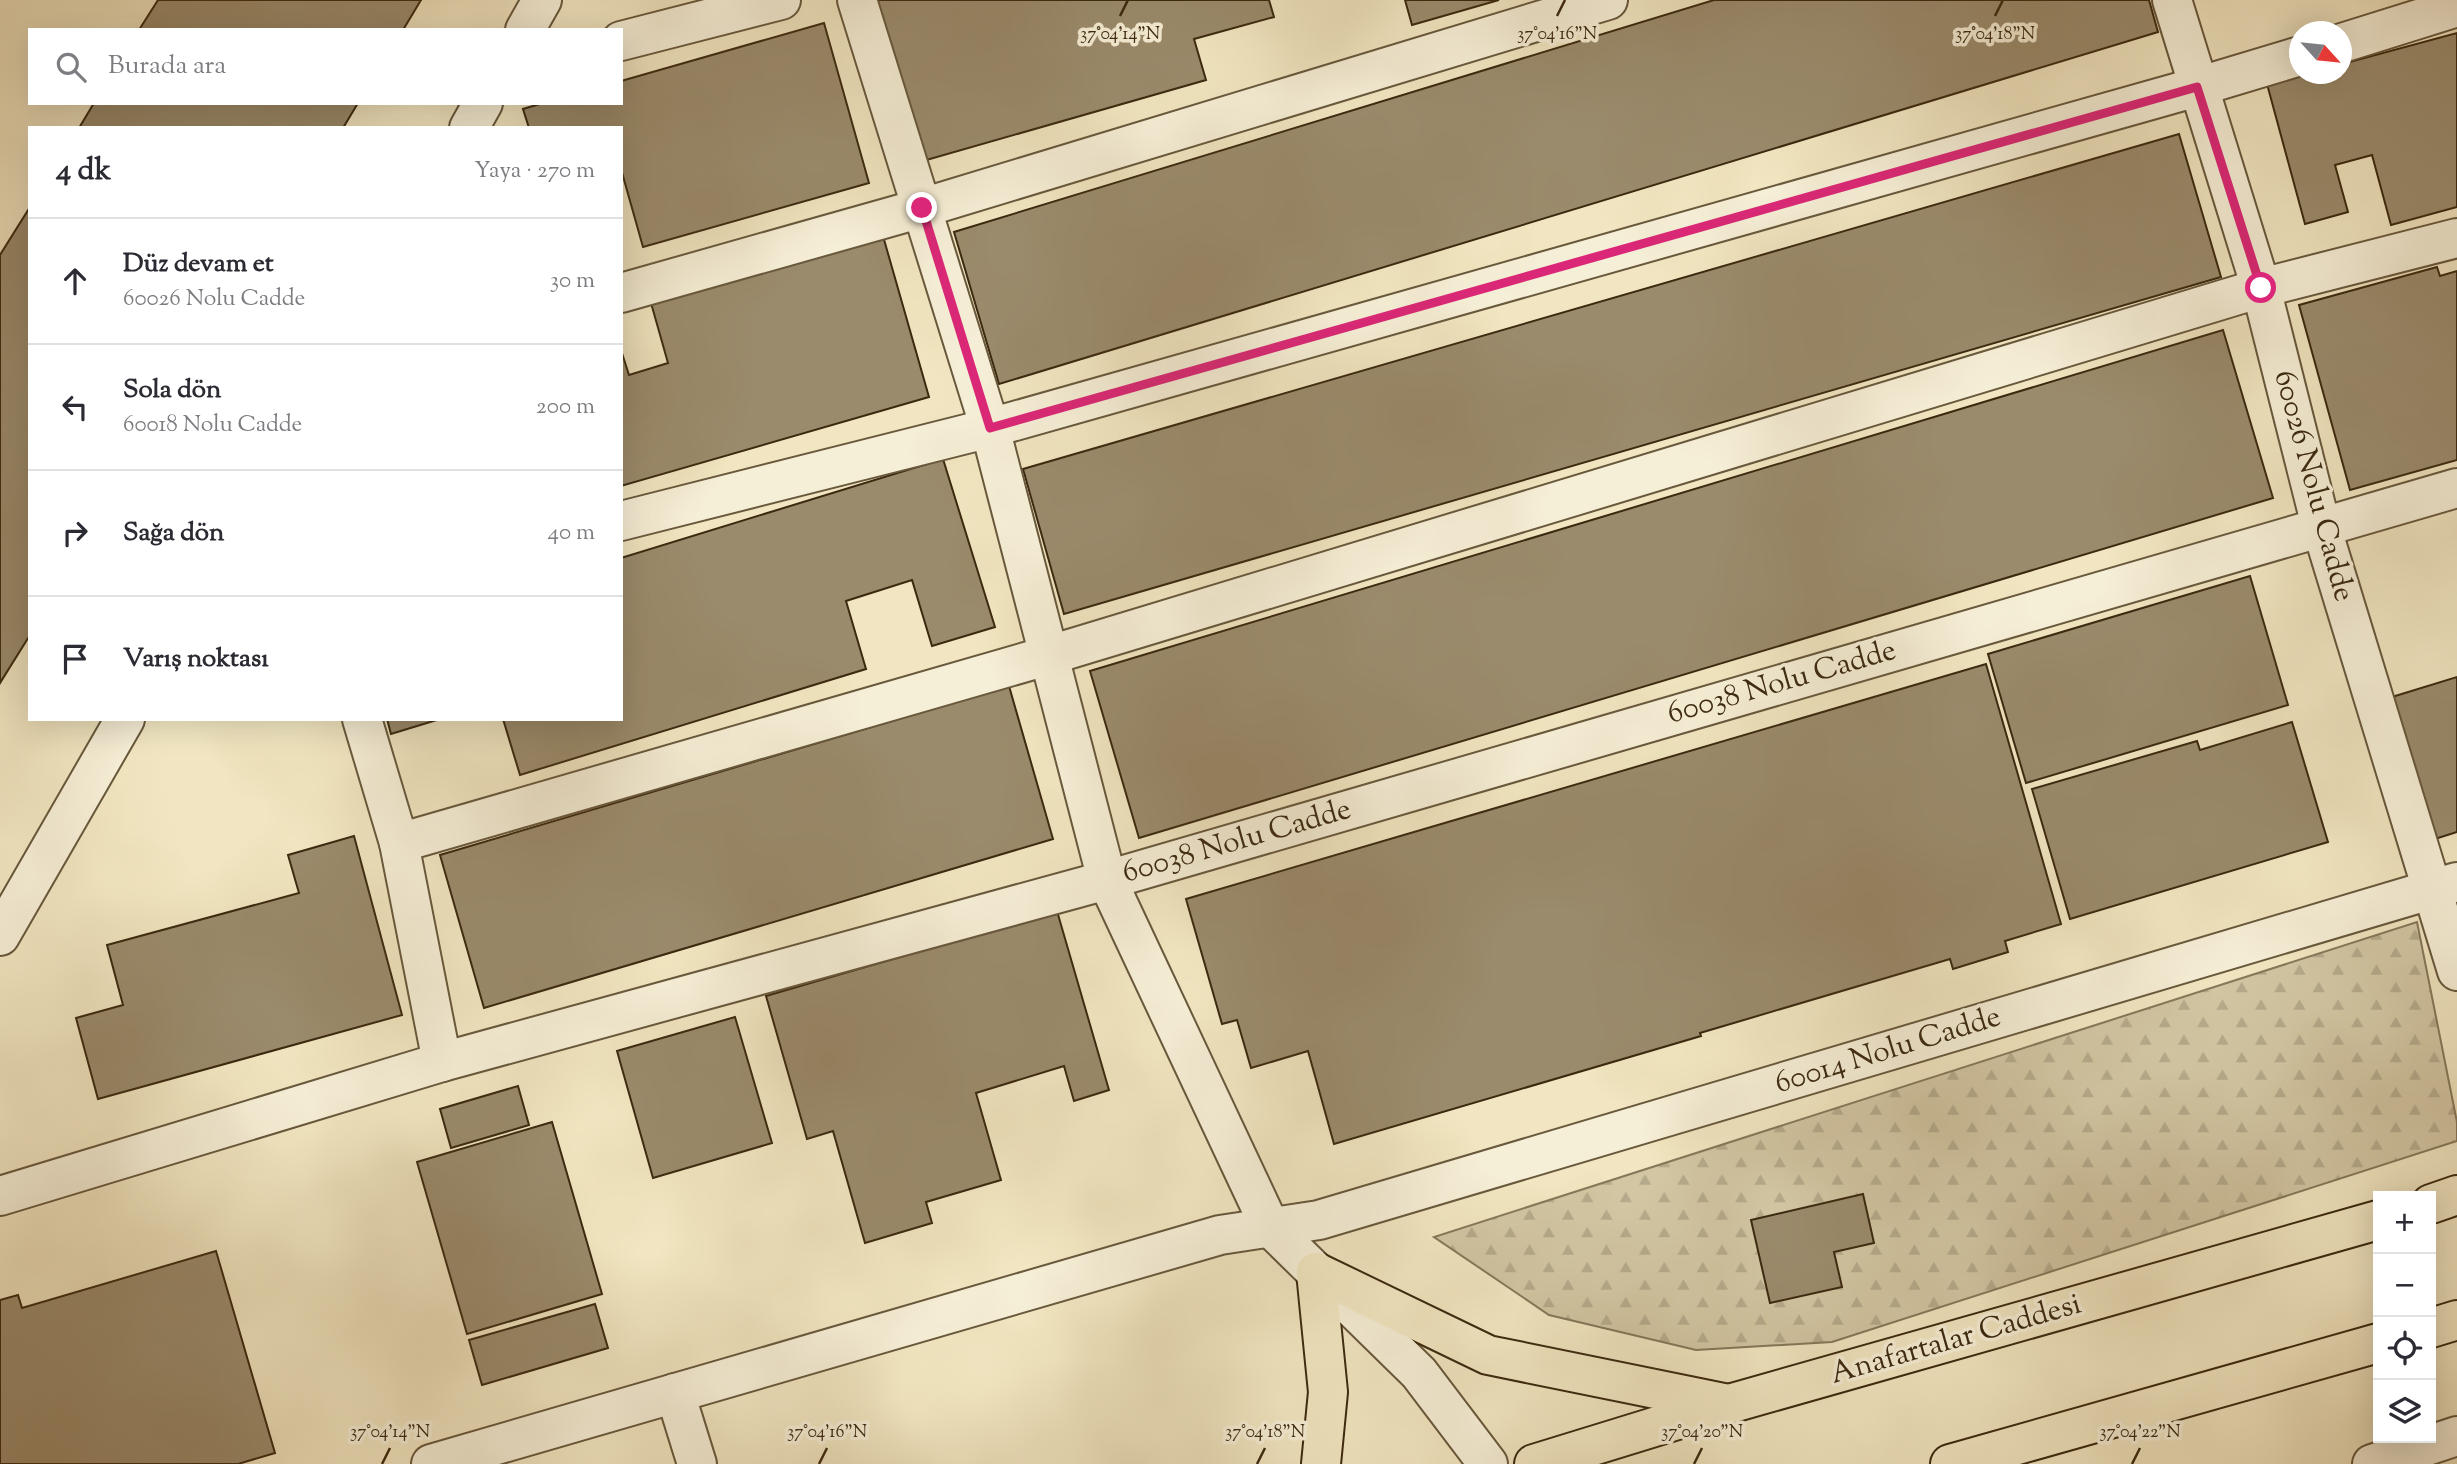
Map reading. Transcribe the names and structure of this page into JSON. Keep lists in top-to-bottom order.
{
  "streets": {
    "main road": ["Anafartalar Caddesi"],
    "lane": ["60026 Nolu Cadde", "60038 Nolu Cadde", "60014 Nolu Cadde"]
  },
  "crossings": [
    ["60026 Nolu Cadde", "60038 Nolu Cadde"],
    ["60026 Nolu Cadde", "60014 Nolu Cadde"]
  ],
  "north": "bottom right",
  "page": {
    "search": "Burada ara",
    "heading": ["4 dk", "Yaya · 270 m"],
    "list": [
      ["Düz devam et", "60026 Nolu Cadde", "30 m"],
      ["Sola dön", "60018 Nolu Cadde", "200 m"],
      ["Sağa dön", "40 m"],
      "Varış noktası"
    ],
    "map_buttons": ["+", "−"]
  },
  "coordinates": [
    "37°04'14\"N",
    "37°04'16\"N",
    "37°04'18\"N",
    "37°04'20\"N",
    "37°04'22\"N"
  ]
}
